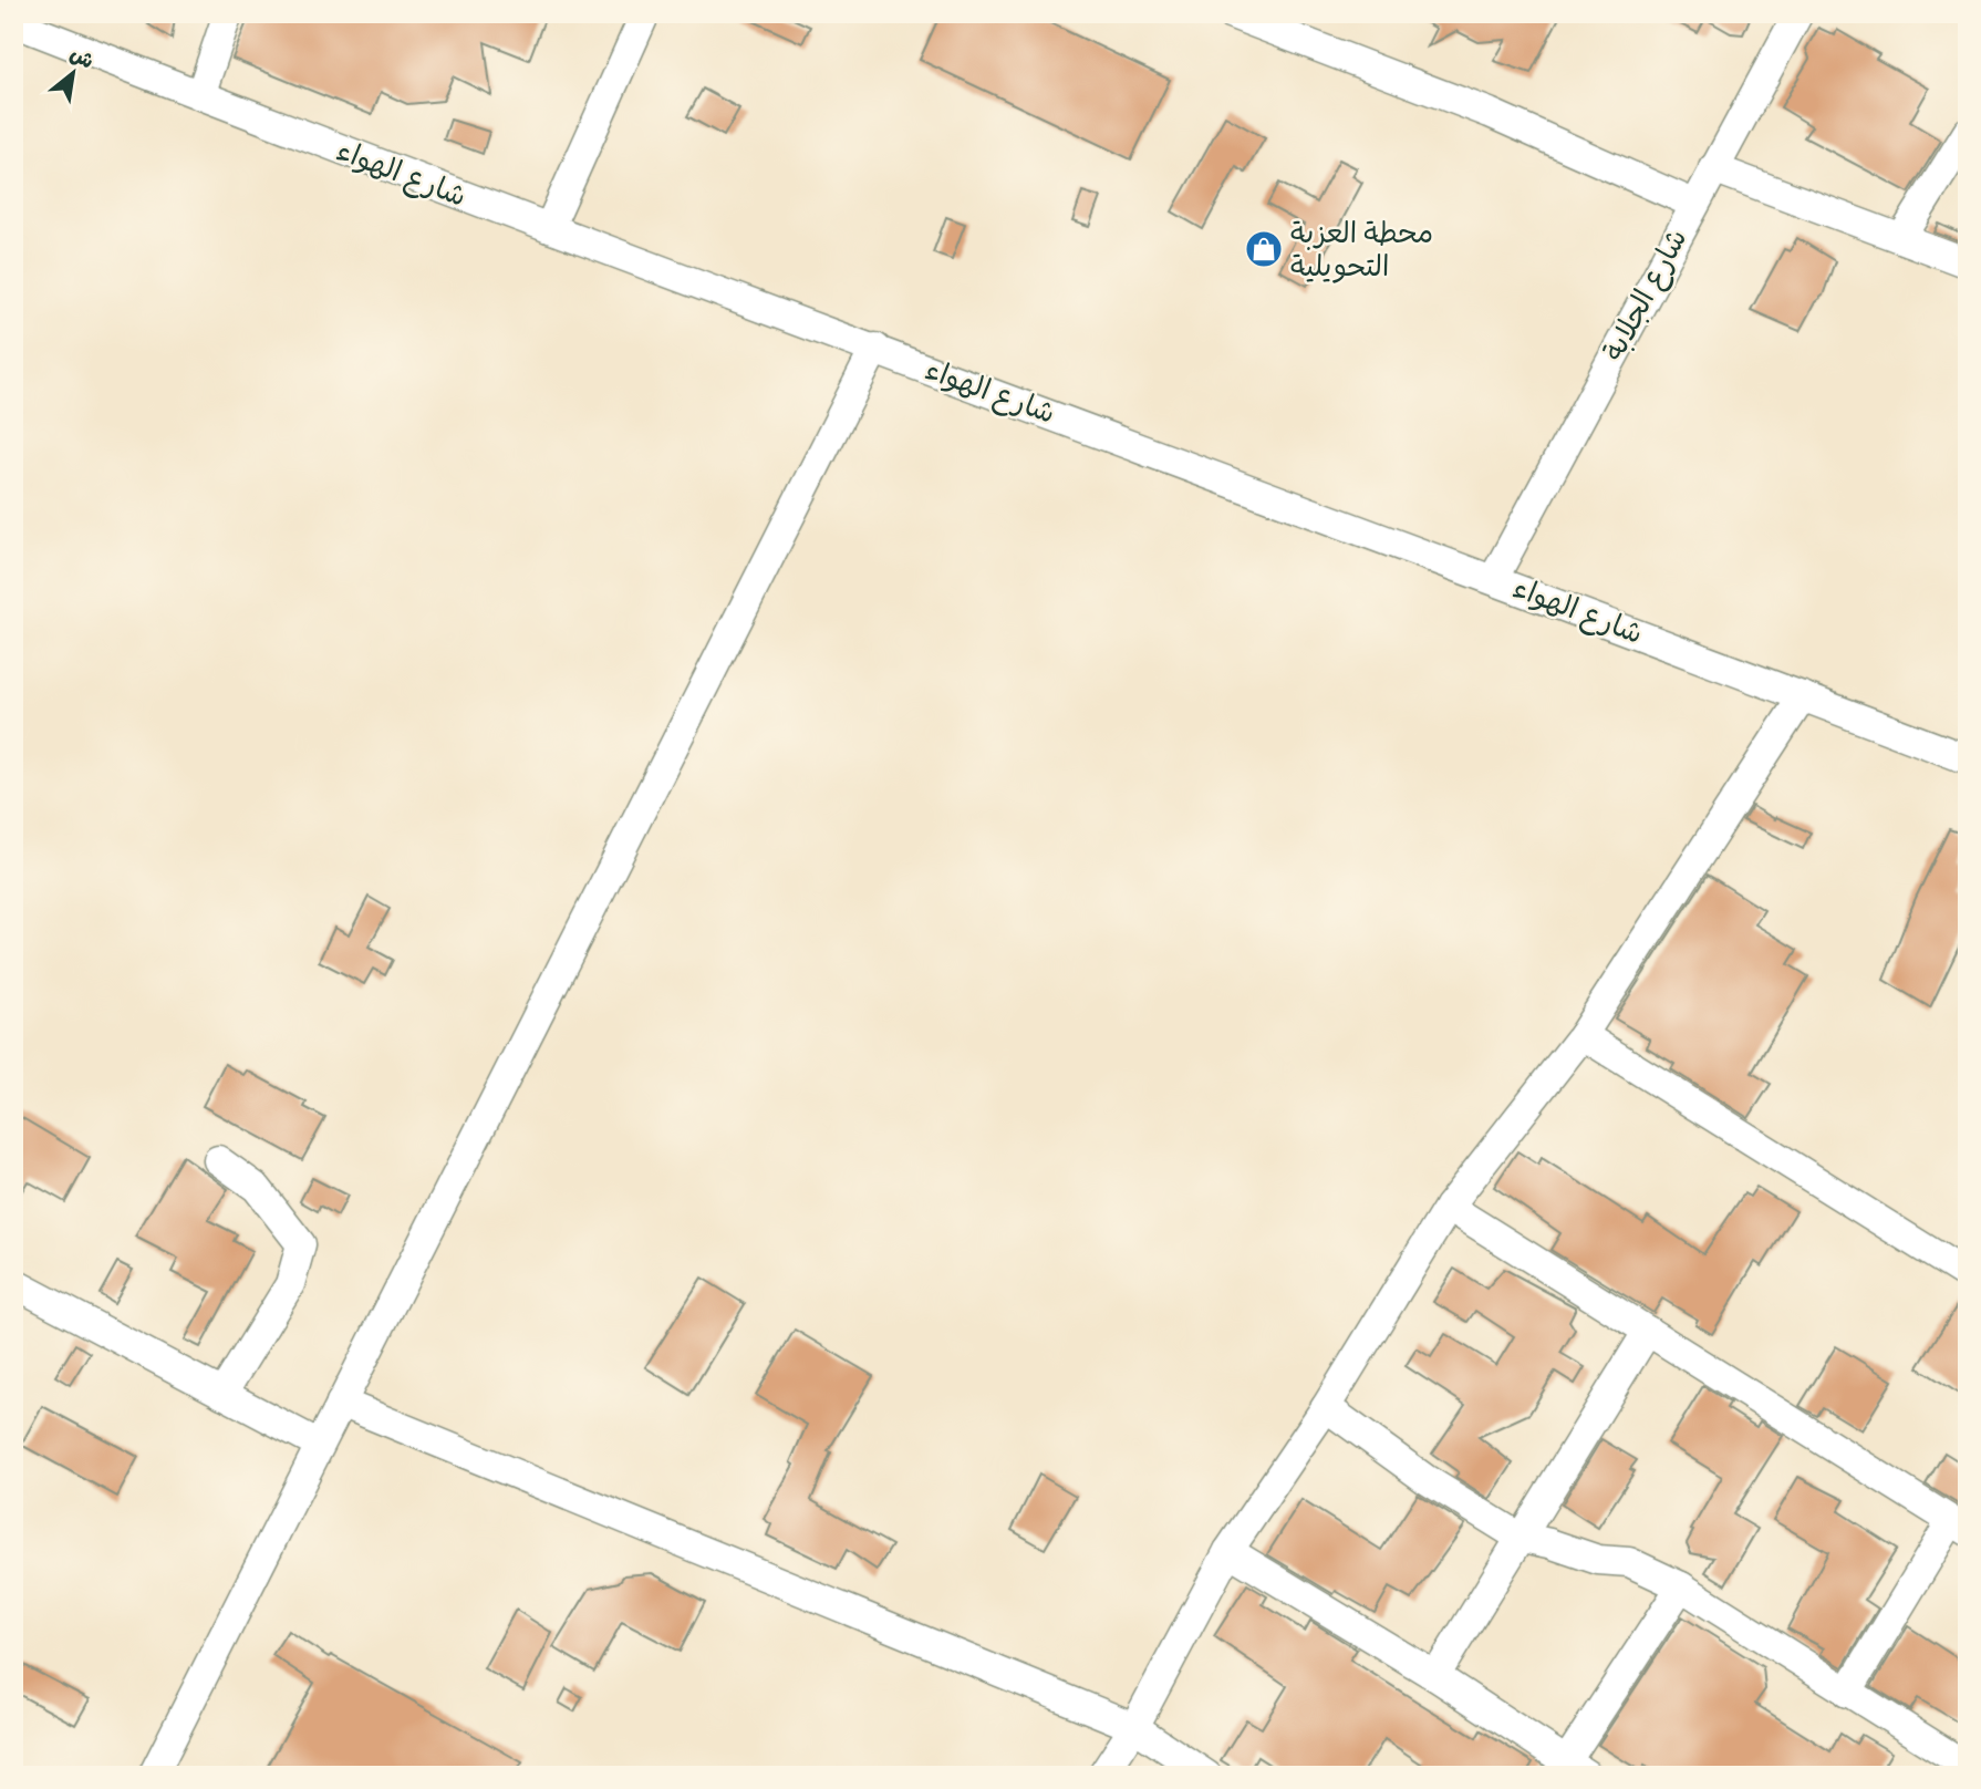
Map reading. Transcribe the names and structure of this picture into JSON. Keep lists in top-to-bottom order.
{
  "streets": {
    "street": ["شارع الهواء", "شارع الجلابة"]
  },
  "crossings": [
    ["شارع الهواء", "شارع الجلابة"]
  ],
  "places": {
    "shop": ["محطة العزبة التحويلية"]
  },
  "north": "top right"
}
